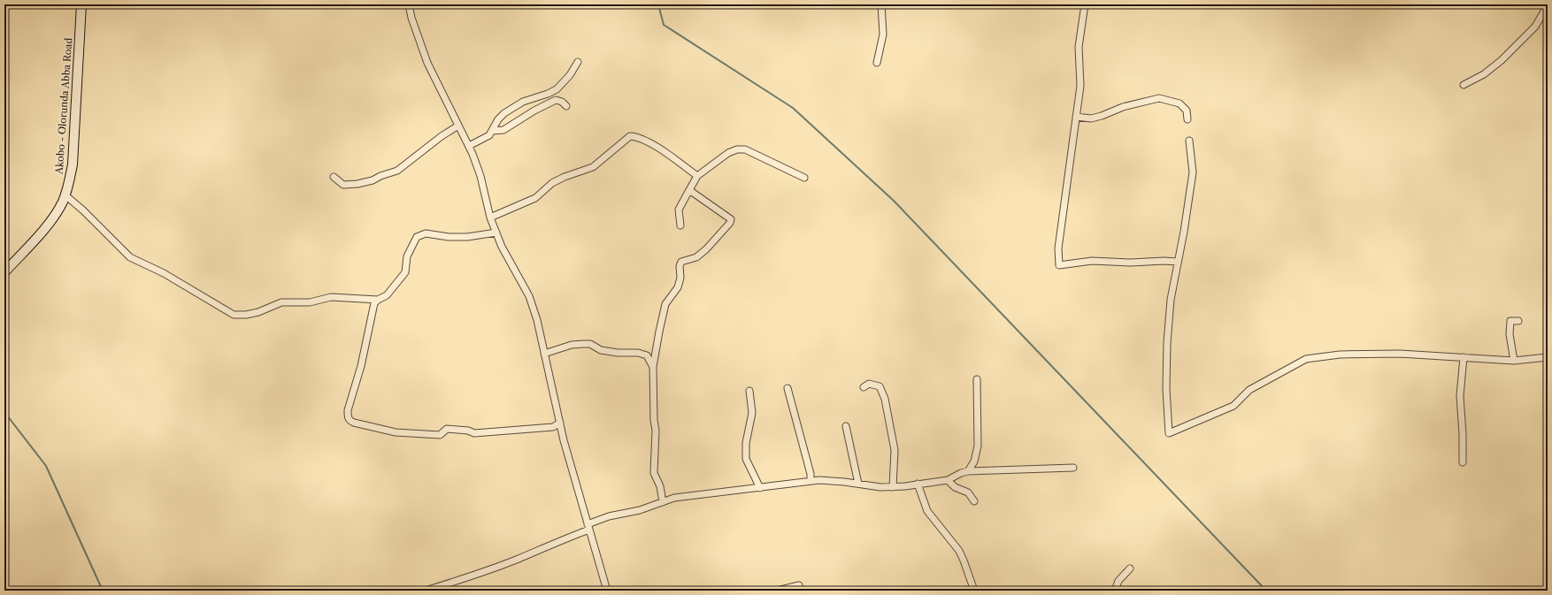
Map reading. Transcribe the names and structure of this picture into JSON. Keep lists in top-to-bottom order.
{
  "streets": {
    "main road": ["Akobo - Olorunda Abba Road"]
  }
}
